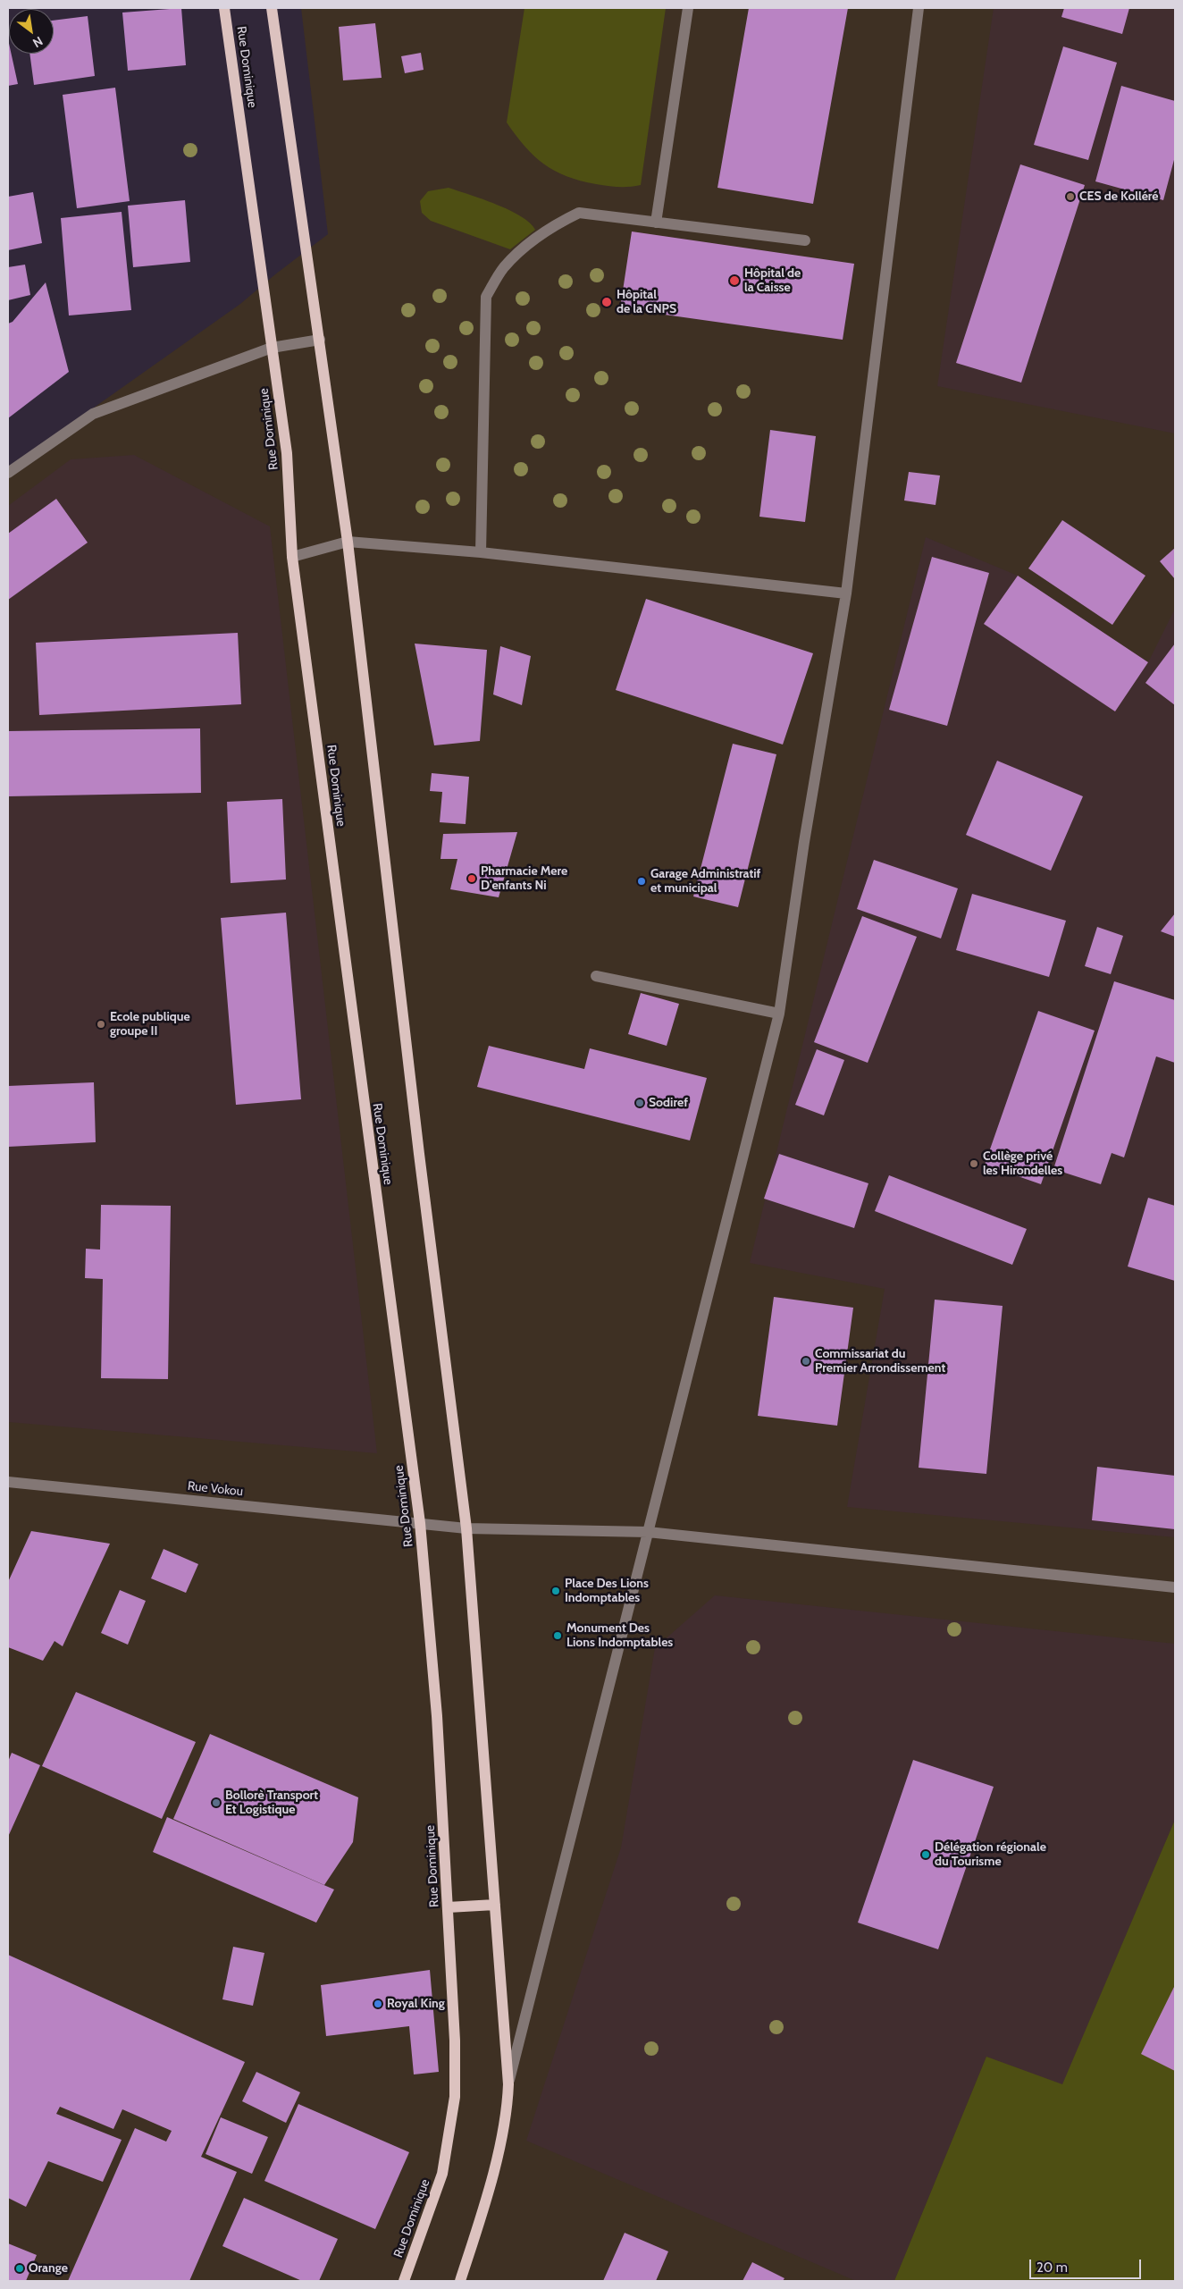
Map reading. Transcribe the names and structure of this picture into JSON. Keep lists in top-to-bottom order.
{
  "streets": {
    "main road": ["Rue Dominique"],
    "street": ["Rue Vokou"]
  },
  "crossings": [
    ["Rue Dominique", "Rue Vokou"]
  ],
  "places": [
    "CES de Kolléré",
    "Hôpital de la Caisse",
    "Hôpital de la CNPS",
    "Pharmacie Mere D'enfants Ni",
    "Garage Administratif et municipal",
    "Ecole publique groupe II",
    "Sodiref",
    "Collège privé les Hirondelles",
    "Commissariat du Premier Arrondissement",
    "Place Des Lions Indomptables",
    "Monument Des Lions Indomptables",
    "Bollorè Transport Et Logistique",
    "Délégation régionale du Tourisme",
    "Royal King",
    "Orange"
  ],
  "scale_bar": "20 m",
  "north": "bottom right"
}
